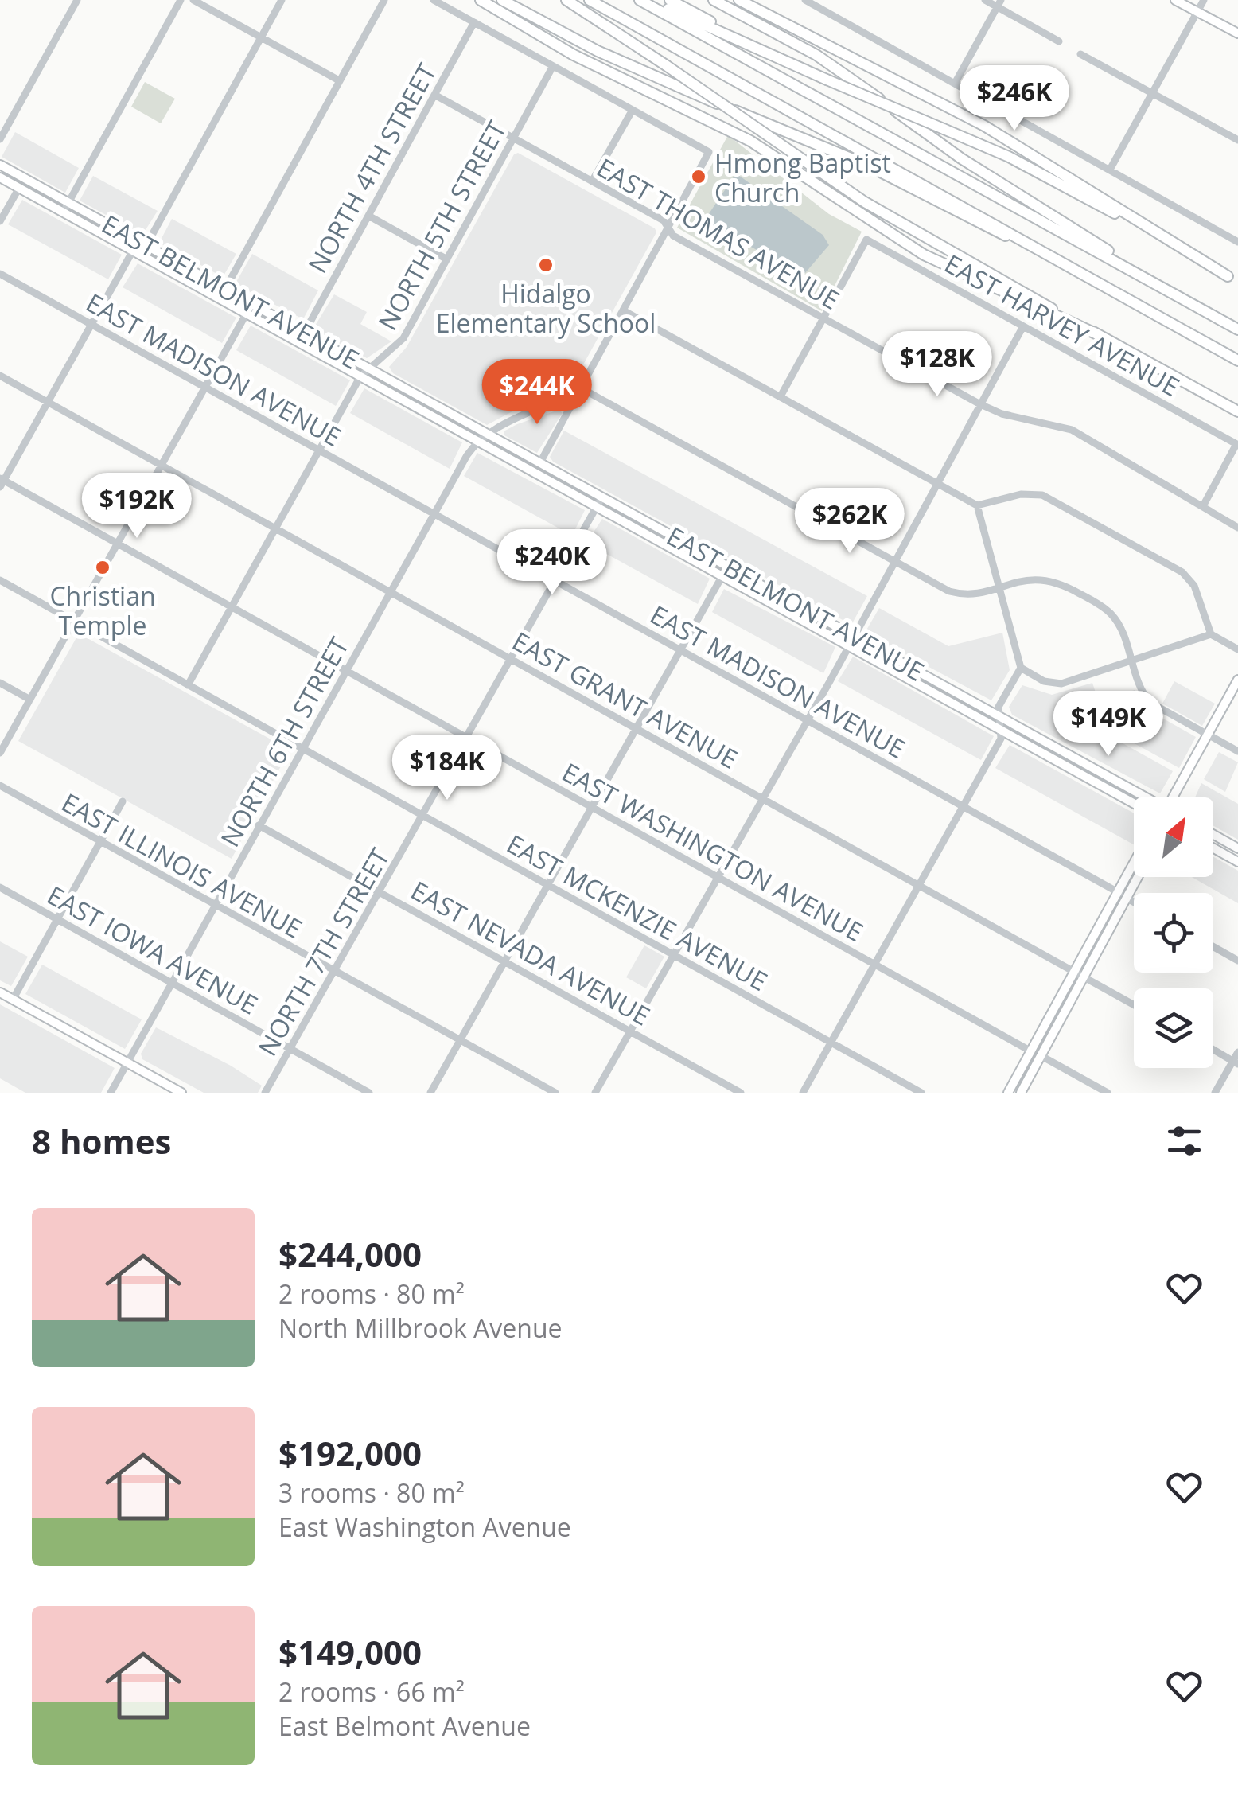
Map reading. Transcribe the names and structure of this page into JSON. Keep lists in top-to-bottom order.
{
  "streets": {
    "main road": ["EAST BELMONT AVENUE"],
    "street": [
      "NORTH 4TH STREET",
      "NORTH 5TH STREET",
      "EAST THOMAS AVENUE",
      "EAST HARVEY AVENUE",
      "EAST MADISON AVENUE",
      "EAST GRANT AVENUE",
      "NORTH 6TH STREET",
      "EAST WASHINGTON AVENUE",
      "EAST ILLINOIS AVENUE",
      "EAST MCKENZIE AVENUE",
      "EAST IOWA AVENUE",
      "NORTH 7TH STREET",
      "EAST NEVADA AVENUE"
    ]
  },
  "crossings": [
    ["NORTH 4TH STREET", "EAST THOMAS AVENUE"],
    ["NORTH 4TH STREET", "EAST BELMONT AVENUE"],
    ["NORTH 5TH STREET", "EAST THOMAS AVENUE"],
    ["NORTH 5TH STREET", "EAST BELMONT AVENUE"],
    ["NORTH 5TH STREET", "EAST MADISON AVENUE"],
    ["NORTH 5TH STREET", "EAST GRANT AVENUE"],
    ["NORTH 5TH STREET", "EAST WASHINGTON AVENUE"],
    ["NORTH 5TH STREET", "EAST MCKENZIE AVENUE"],
    ["EAST THOMAS AVENUE", "EAST HARVEY AVENUE"],
    ["EAST BELMONT AVENUE", "NORTH 6TH STREET"],
    ["EAST BELMONT AVENUE", "NORTH 7TH STREET"],
    ["EAST MADISON AVENUE", "NORTH 6TH STREET"],
    ["EAST MADISON AVENUE", "NORTH 7TH STREET"],
    ["EAST GRANT AVENUE", "NORTH 6TH STREET"],
    ["EAST GRANT AVENUE", "NORTH 7TH STREET"],
    ["NORTH 6TH STREET", "EAST WASHINGTON AVENUE"],
    ["NORTH 6TH STREET", "EAST ILLINOIS AVENUE"],
    ["NORTH 6TH STREET", "EAST MCKENZIE AVENUE"],
    ["NORTH 6TH STREET", "EAST IOWA AVENUE"],
    ["NORTH 6TH STREET", "EAST NEVADA AVENUE"],
    ["EAST WASHINGTON AVENUE", "NORTH 7TH STREET"],
    ["EAST ILLINOIS AVENUE", "NORTH 7TH STREET"],
    ["EAST MCKENZIE AVENUE", "NORTH 7TH STREET"],
    ["EAST IOWA AVENUE", "NORTH 7TH STREET"],
    ["NORTH 7TH STREET", "EAST NEVADA AVENUE"]
  ],
  "places": ["Hmong Baptist Church", "Hidalgo Elementary School", "Christian Temple"],
  "north": "top right",
  "page": {
    "price": [
      "$246K",
      "$128K",
      "$244K",
      "$192K",
      "$262K",
      "$240K",
      "$149K",
      "$184K"
    ],
    "heading": "8 homes",
    "list": [
      {
        "name": "$244,000",
        "note": "2 rooms · 80 m² · North Millbrook Avenue"
      },
      {
        "name": "$192,000",
        "note": "3 rooms · 80 m² · East Washington Avenue"
      },
      {
        "name": "$149,000",
        "note": "2 rooms · 66 m² · East Belmont Avenue"
      }
    ]
  }
}
